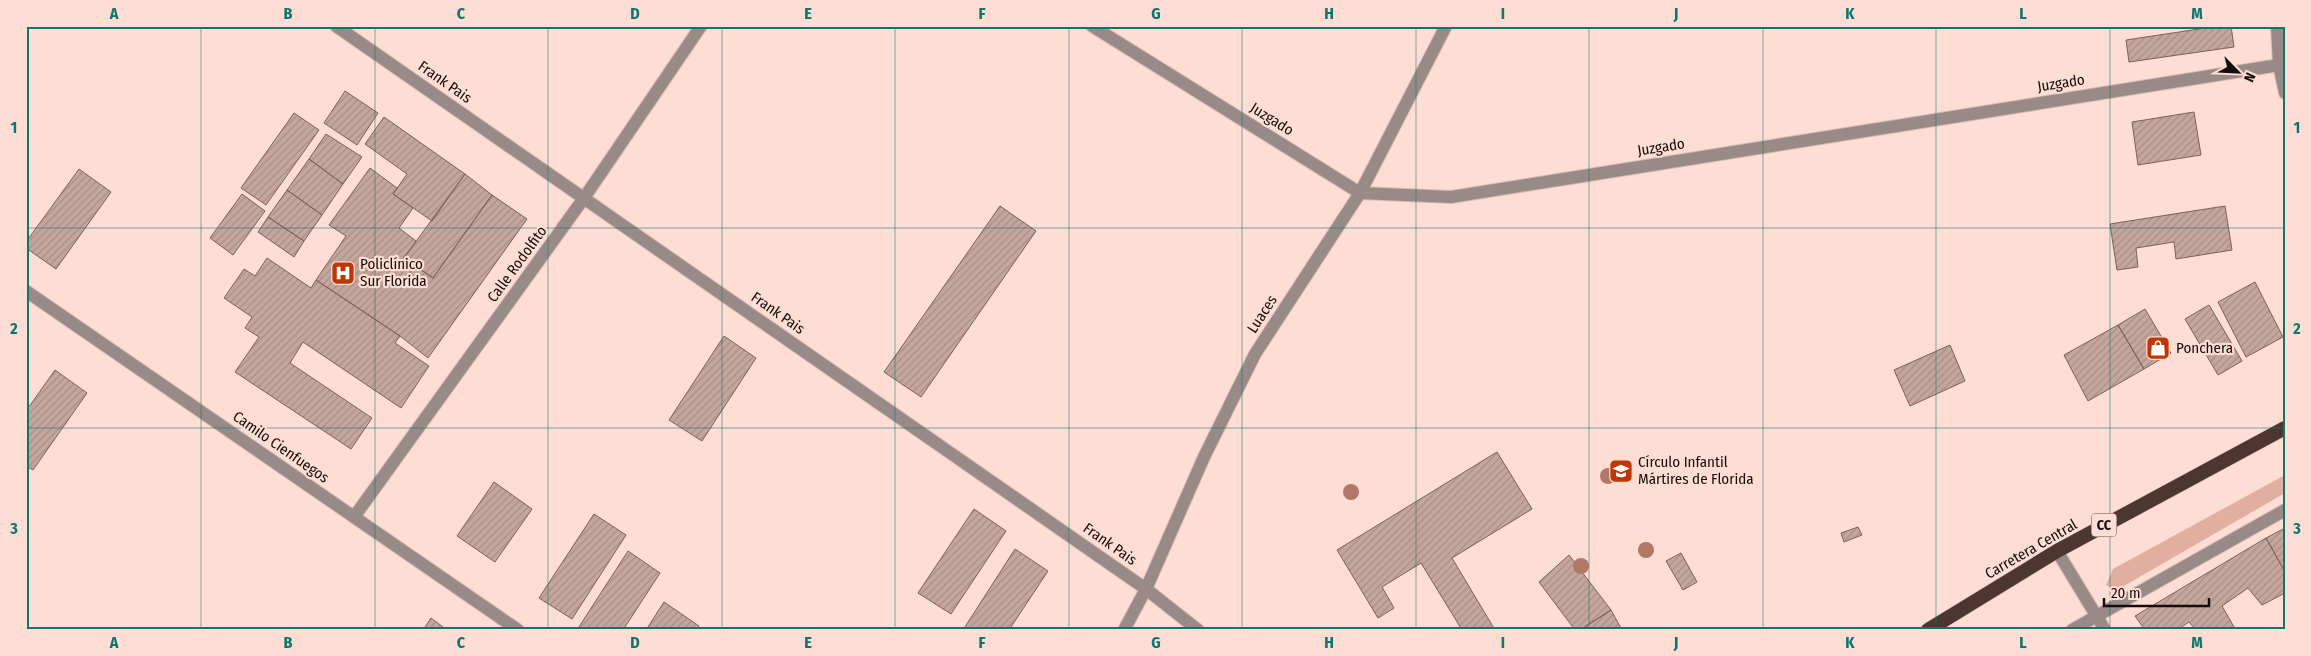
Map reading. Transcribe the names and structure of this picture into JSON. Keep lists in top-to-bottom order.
{
  "streets": {
    "highway": ["CC", "Carretera Central"],
    "street": [
      "Frank Pais",
      "Juzgado",
      "Calle Rodolfito",
      "Luaces",
      "Camilo Cienfuegos"
    ]
  },
  "crossings": [
    ["Frank Pais", "Calle Rodolfito"],
    ["Frank Pais", "Luaces"],
    ["Juzgado", "Luaces"],
    ["Calle Rodolfito", "Camilo Cienfuegos"]
  ],
  "places": {
    "hospital": ["Policlínico Sur Florida"],
    "shop": ["Ponchera"],
    "school or university": ["Círculo Infantil Mártires de Florida"]
  },
  "scale_bar": "20 m",
  "north": "bottom right",
  "grid": {
    "columns": [
      "A",
      "B",
      "C",
      "D",
      "E",
      "F",
      "G",
      "H",
      "I",
      "J",
      "K",
      "L",
      "M"
    ],
    "rows": ["1", "2", "3"]
  }
}
